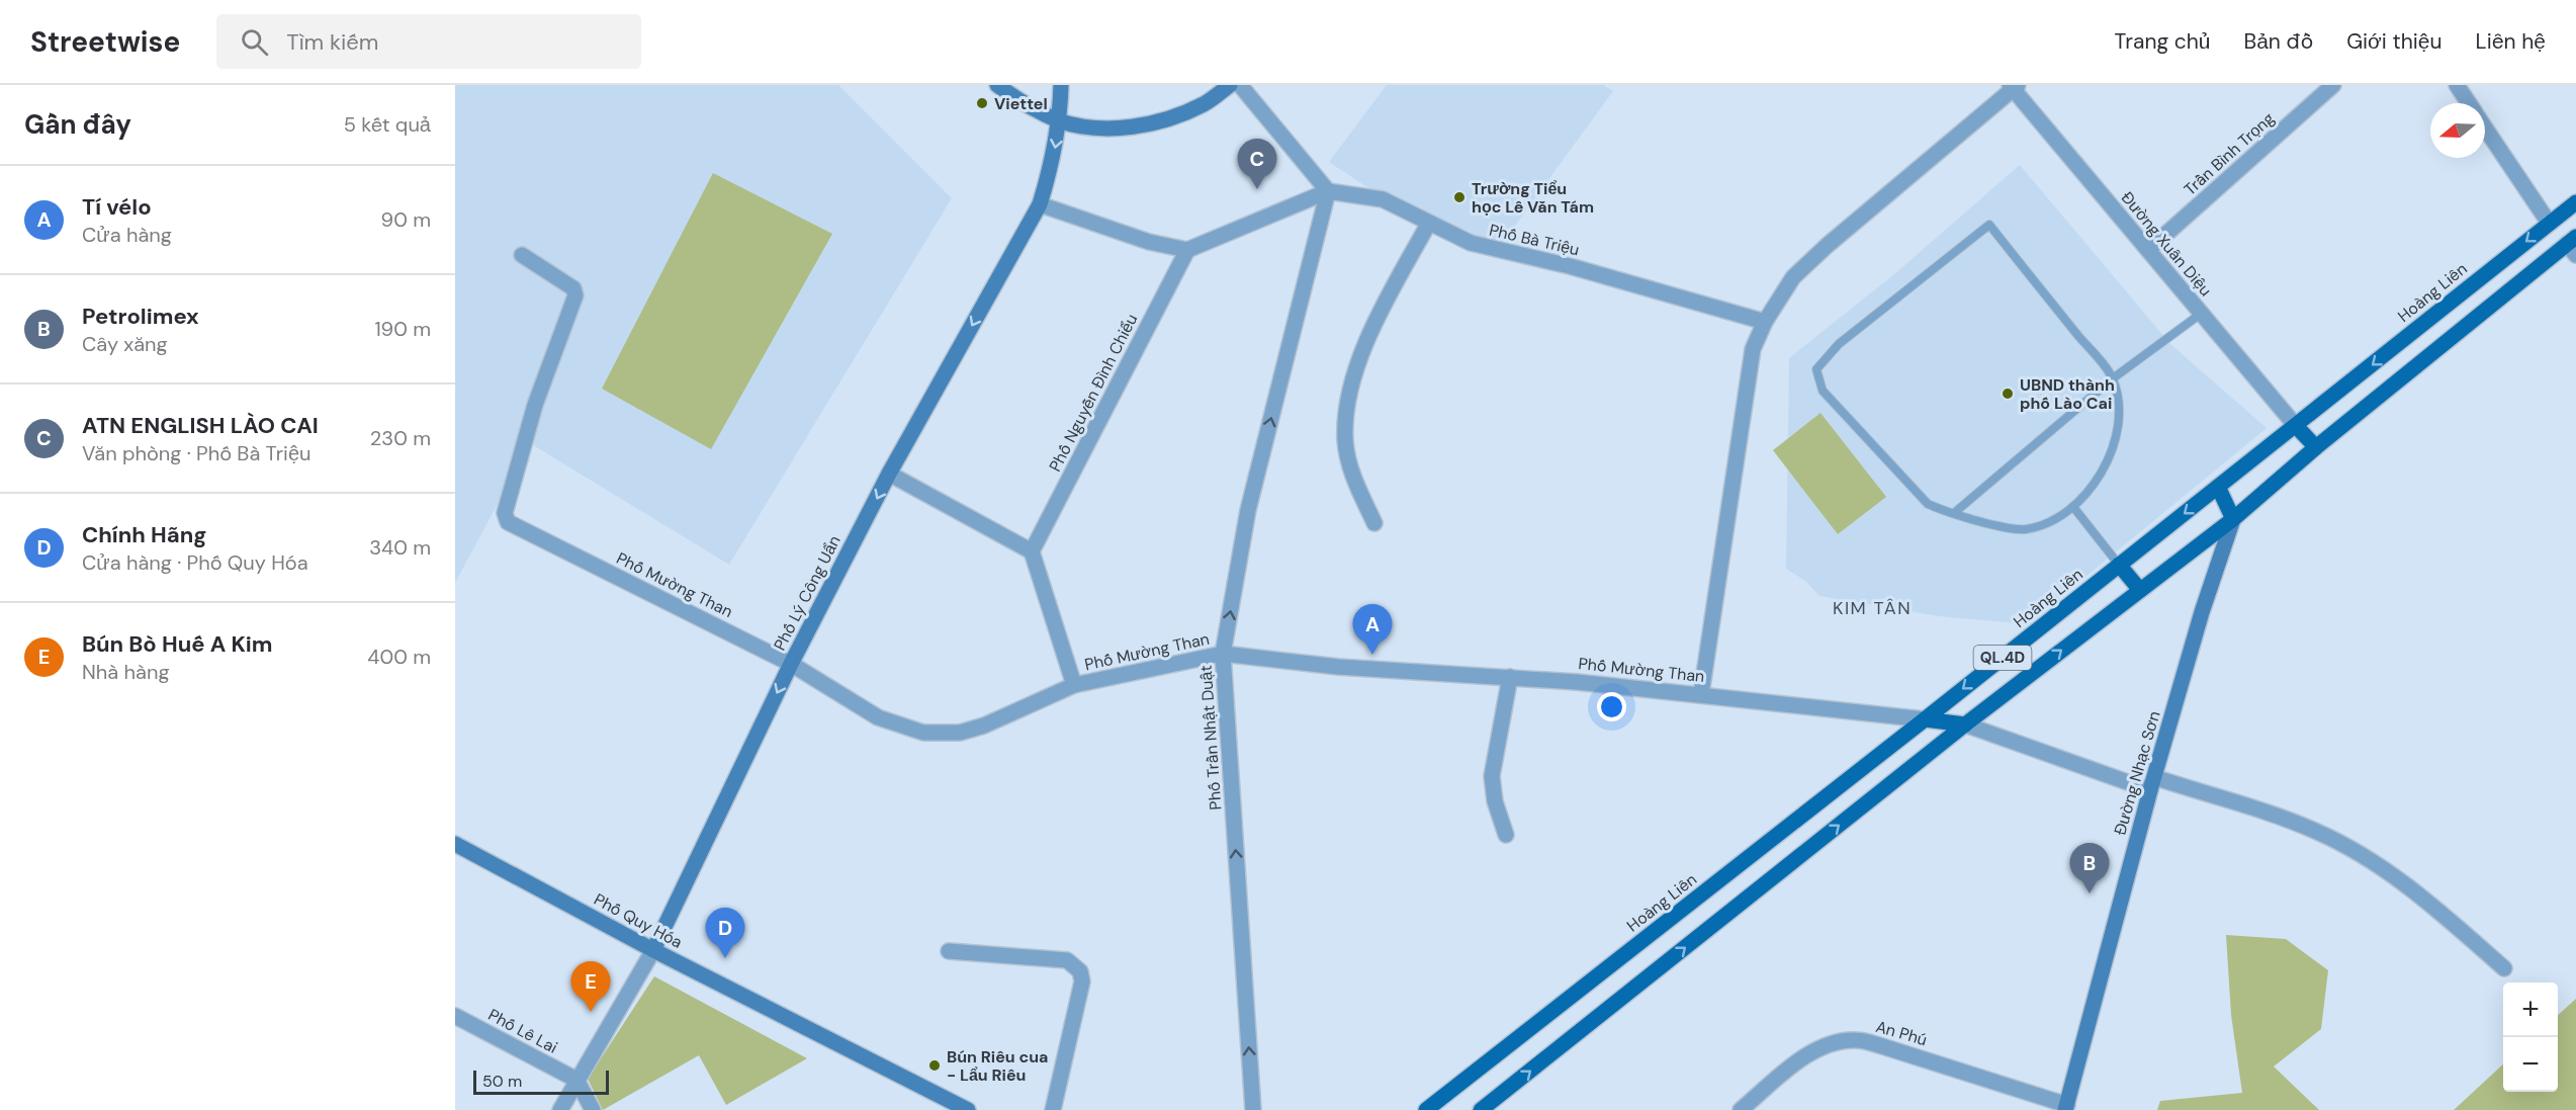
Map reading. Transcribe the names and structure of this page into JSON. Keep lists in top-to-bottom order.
{
  "streets": {
    "main road": [
      "Hoàng Liên",
      "Phố Lý Công Uẩn",
      "QL.4D",
      "Đường Nhạc Sơn",
      "Phố Quy Hóa"
    ],
    "street": [
      "Trần Bình Trọng",
      "Phố Bà Triệu",
      "Đường Xuân Diệu",
      "Phố Nguyễn Đình Chiểu",
      "Phố Mường Than",
      "Phố Trần Nhật Duật",
      "Phố Lê Lai",
      "An Phú"
    ]
  },
  "crossings": [
    ["Trần Bình Trọng", "Đường Xuân Diệu"],
    ["Phố Bà Triệu", "Phố Trần Nhật Duật"],
    ["Đường Xuân Diệu", "Hoàng Liên"],
    ["Hoàng Liên", "Phố Mường Than"],
    ["Phố Mường Than", "Phố Lý Công Uẩn"],
    ["Phố Mường Than", "Phố Trần Nhật Duật"],
    ["Phố Lý Công Uẩn", "Phố Quy Hóa"],
    ["Phố Lý Công Uẩn", "Phố Lê Lai"],
    ["QL.4D", "Đường Nhạc Sơn"],
    ["Đường Nhạc Sơn", "An Phú"]
  ],
  "one_way": ["Phố Lý Công Uẩn"],
  "districts": ["KIM TÂN"],
  "places": [
    "Viettel",
    "Trường Tiểu học Lê Văn Tám",
    "UBND thành phố Lào Cai",
    "Bún Riêu cua - Lẩu Riêu"
  ],
  "scale_bar": "50 m",
  "north": "left",
  "page": {
    "header": "Streetwise",
    "search": "Tìm kiếm",
    "nav": [
      "Trang chủ",
      "Bản đồ",
      "Giới thiệu",
      "Liên hệ"
    ],
    "heading": ["Gần đây", "5 kết quả"],
    "pins": [
      "C",
      "A",
      "B",
      "D",
      "E"
    ],
    "list": [
      {
        "mark": "A",
        "name": "Tí vélo",
        "note": "Cửa hàng",
        "value": "90 m"
      },
      {
        "mark": "B",
        "name": "Petrolimex",
        "note": "Cây xăng",
        "value": "190 m"
      },
      {
        "mark": "C",
        "name": "ATN ENGLISH LÀO CAI",
        "note": "Văn phòng · Phố Bà Triệu",
        "value": "230 m"
      },
      {
        "mark": "D",
        "name": "Chính Hãng",
        "note": "Cửa hàng · Phố Quy Hóa",
        "value": "340 m"
      },
      {
        "mark": "E",
        "name": "Bún Bò Huế A Kim",
        "note": "Nhà hàng",
        "value": "400 m"
      }
    ],
    "map_buttons": ["+", "−"],
    "scale": "50 m"
  }
}
